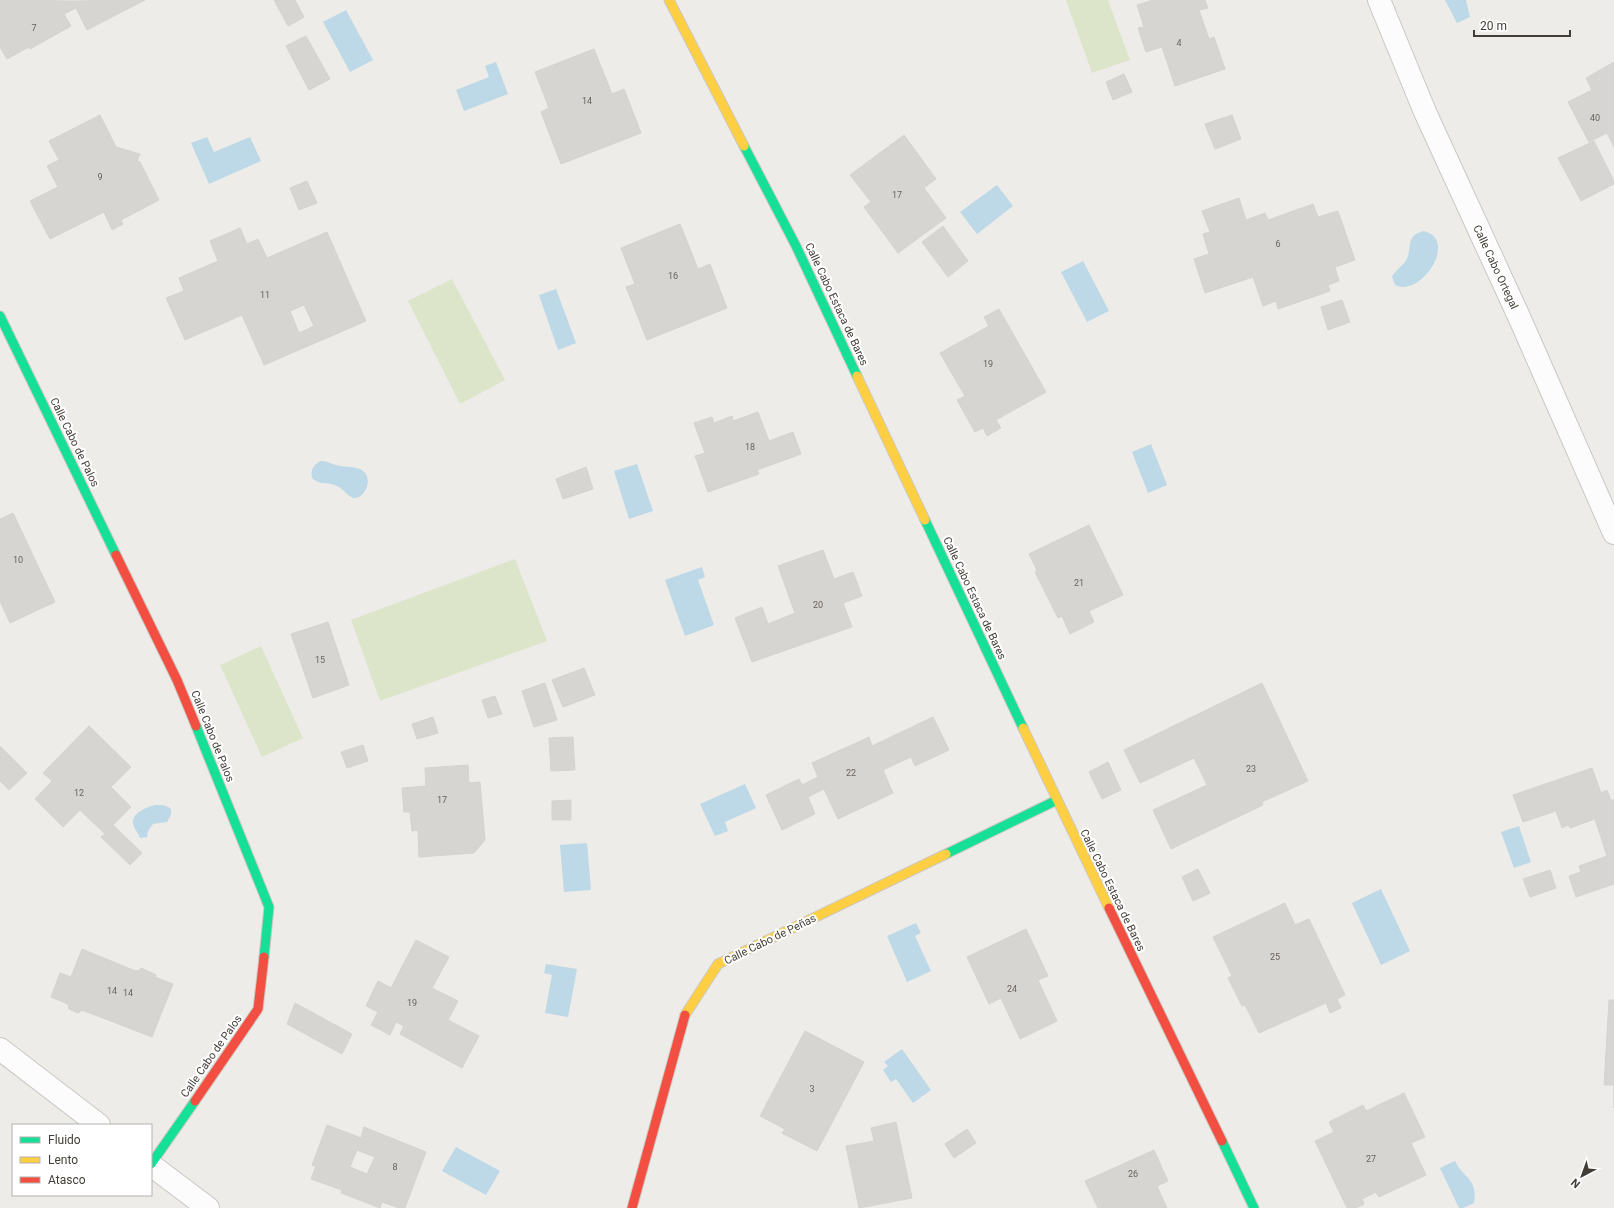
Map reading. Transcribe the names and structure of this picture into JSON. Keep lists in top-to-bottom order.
{
  "streets": {
    "street": [
      "Calle Cabo Ortegal",
      "Calle Cabo Estaca de Bares",
      "Calle Cabo de Palos",
      "Calle Cabo de Peñas"
    ]
  },
  "crossings": [
    ["Calle Cabo Estaca de Bares", "Calle Cabo de Peñas"]
  ],
  "house_numbers": [
    "7",
    "4",
    "14",
    "40",
    "9",
    "17",
    "6",
    "16",
    "11",
    "19",
    "18",
    "10",
    "21",
    "20",
    "15",
    "23",
    "22",
    "12",
    "17",
    "25",
    "24",
    "14",
    "14",
    "19",
    "3",
    "27",
    "8",
    "26"
  ],
  "legend": ["Fluido", "Lento", "Atasco"],
  "scale_bar": "20 m",
  "north": "bottom left"
}
